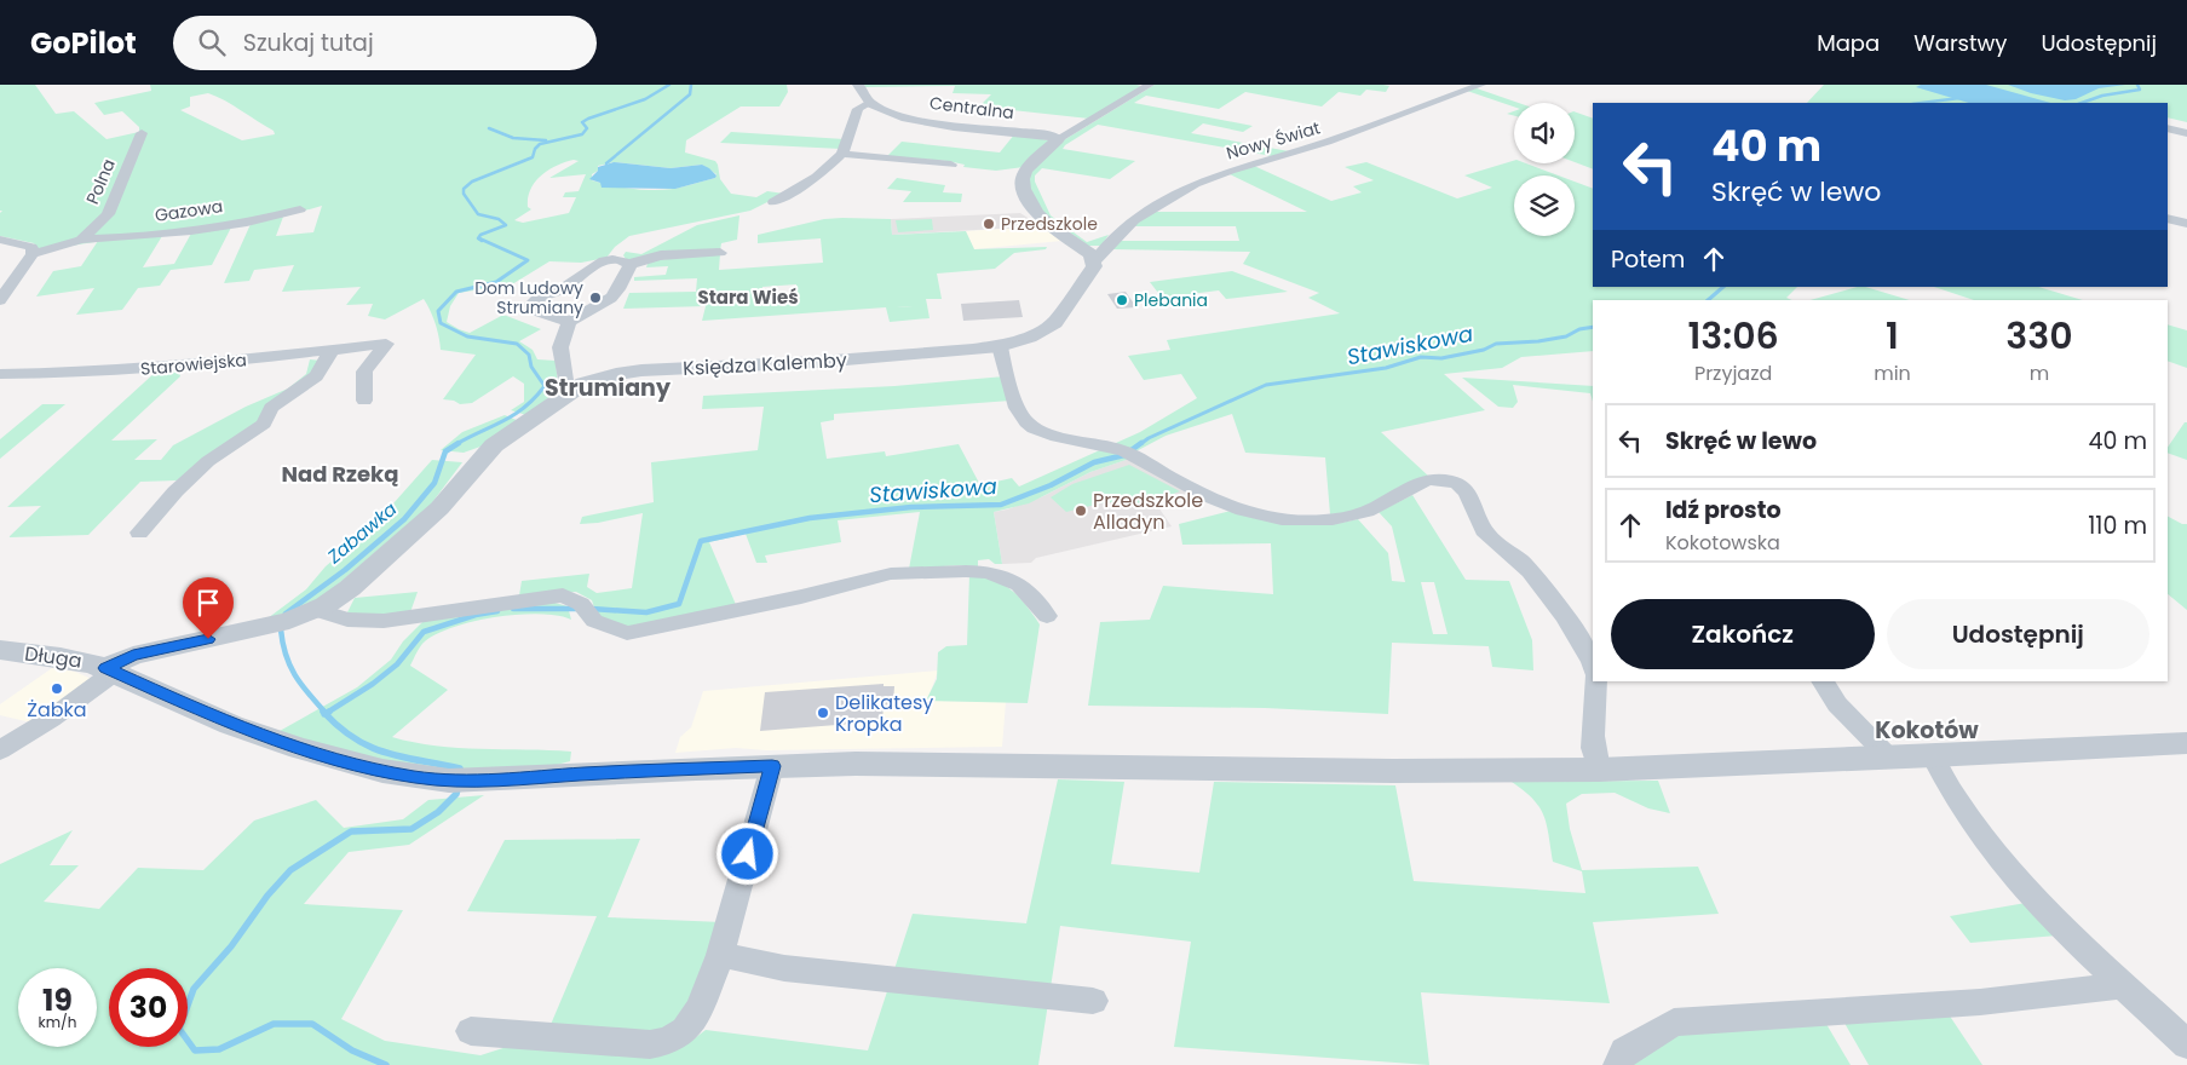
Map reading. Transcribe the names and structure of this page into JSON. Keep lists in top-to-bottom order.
{
  "streets": {
    "street": [
      "Centralna",
      "Nowy Świat",
      "Polna",
      "Gazowa",
      "Starowiejska",
      "Księdza Kalemby",
      "Długa"
    ]
  },
  "crossings": [
    ["Nowy Świat", "Księdza Kalemby"],
    ["Polna", "Gazowa"],
    ["Księdza Kalemby", "Długa"]
  ],
  "districts": [
    "Stara Wieś",
    "Strumiany",
    "Nad Rzeką",
    "Kokotów"
  ],
  "water": ["Stawiskowa", "Zabawka"],
  "places": [
    "Przedszkole",
    "Dom Ludowy Strumiany",
    "Plebania",
    "Przedszkole Alladyn",
    "Żabka",
    "Delikatesy Kropka"
  ],
  "page": {
    "header": "GoPilot",
    "search": "Szukaj tutaj",
    "nav": ["Mapa", "Warstwy", "Udostępnij"],
    "turn": ["40 m", "Skręć w lewo"],
    "then": "Potem",
    "eta": [
      "13:06",
      "Przyjazd",
      "1",
      "min",
      "330",
      "m"
    ],
    "list": [
      {
        "name": "Skręć w lewo",
        "value": "40 m"
      },
      {
        "name": "Idź prosto",
        "note": "Kokotowska",
        "value": "110 m"
      }
    ],
    "buttons": ["Zakończ", "Udostępnij"],
    "speed": "19 km/h",
    "limit": "30"
  }
}
